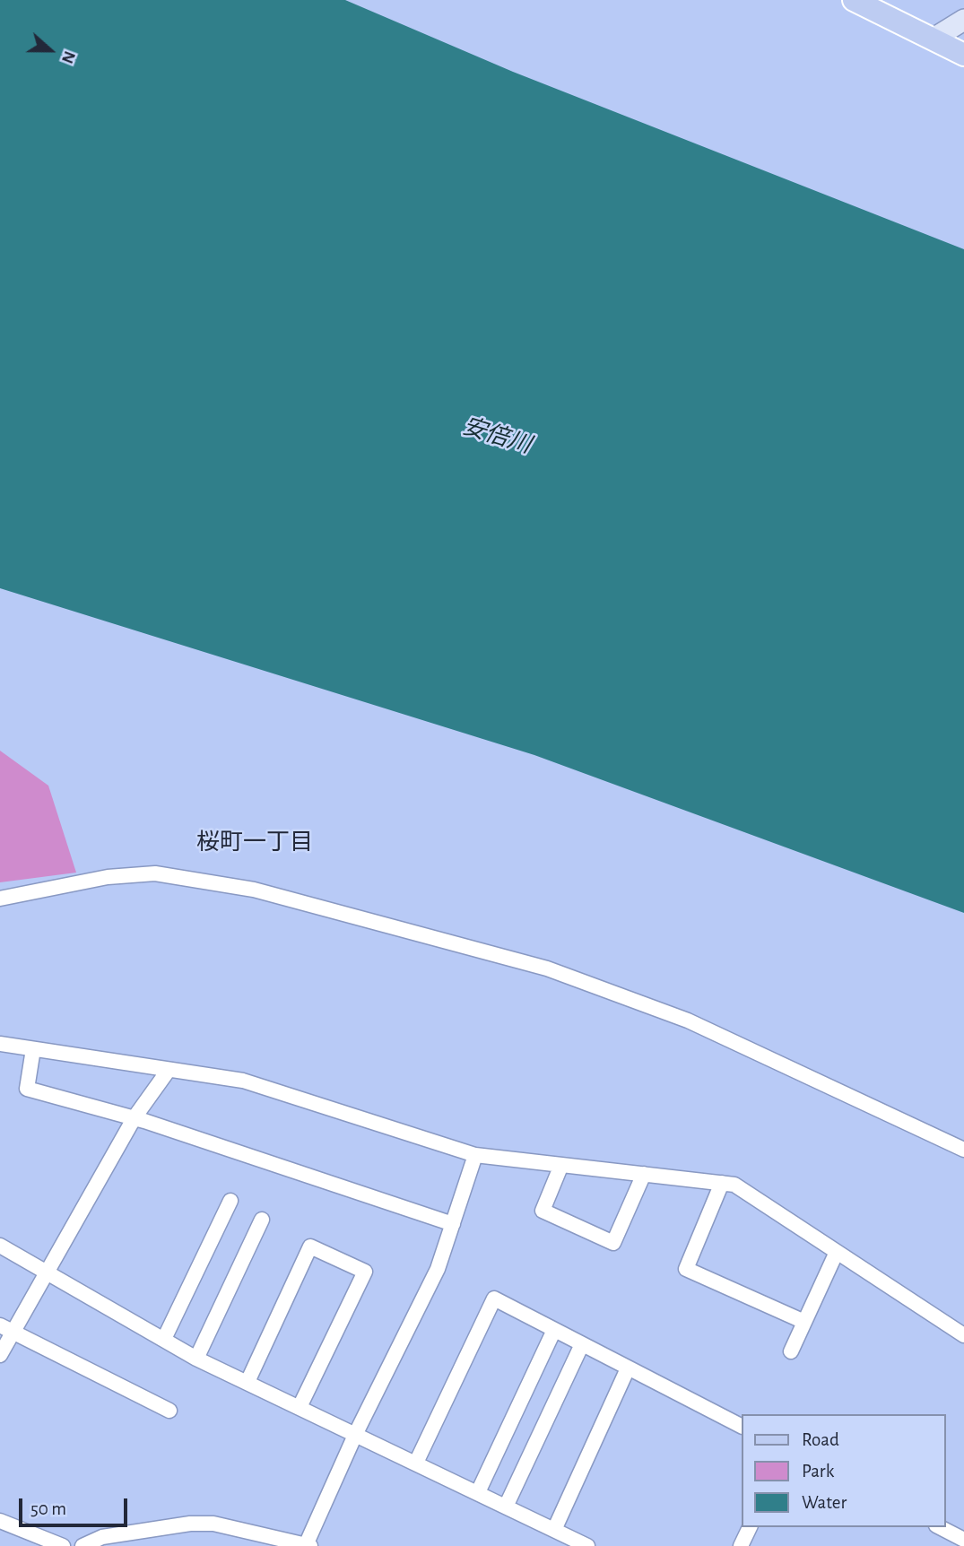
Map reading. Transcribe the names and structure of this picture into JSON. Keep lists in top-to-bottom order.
{
  "districts": ["桜町一丁目"],
  "water": ["安倍川"],
  "legend": ["Road", "Park", "Water"],
  "scale_bar": "50 m",
  "north": "right"
}
